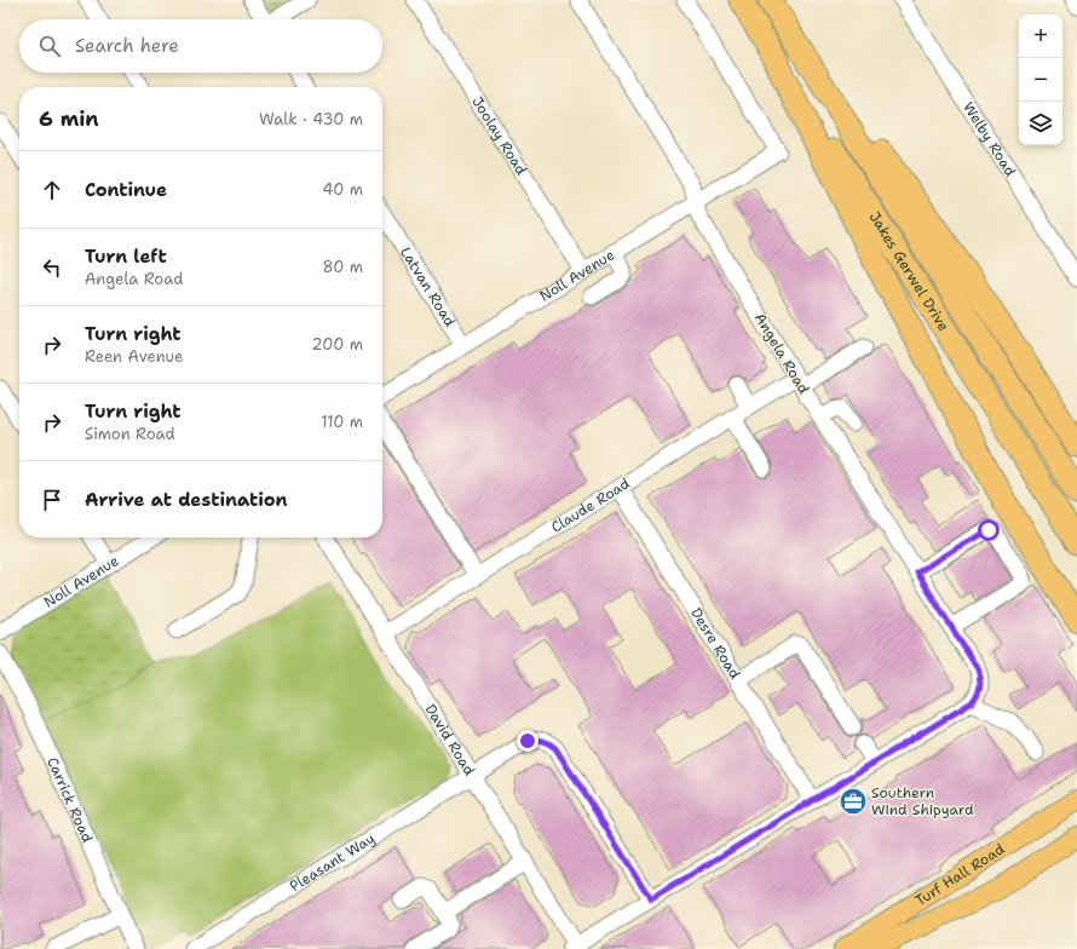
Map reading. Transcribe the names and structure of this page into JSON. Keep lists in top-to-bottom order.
{
  "streets": {
    "highway": ["Jakes Gerwel Drive"],
    "main road": ["Turf Hall Road"],
    "street": [
      "Joolay Road",
      "Welby Road",
      "Noll Avenue",
      "Latvan Road",
      "Angela Road",
      "Claude Road",
      "Desre Road",
      "David Road",
      "Carrick Road",
      "Pleasant Way"
    ]
  },
  "crossings": [
    ["Joolay Road", "Noll Avenue"],
    ["Noll Avenue", "Latvan Road"],
    ["Noll Avenue", "Angela Road"],
    ["Angela Road", "Claude Road"],
    ["Claude Road", "Desre Road"],
    ["Claude Road", "David Road"],
    ["David Road", "Pleasant Way"]
  ],
  "places": {
    "office": ["Southern Wind Shipyard"]
  },
  "page": {
    "map_buttons": ["+", "−"],
    "search": "Search here",
    "heading": ["6 min", "Walk · 430 m"],
    "list": [
      ["Continue", "40 m"],
      ["Turn left", "Angela Road", "80 m"],
      ["Turn right", "Reen Avenue", "200 m"],
      ["Turn right", "Simon Road", "110 m"],
      "Arrive at destination"
    ]
  }
}
